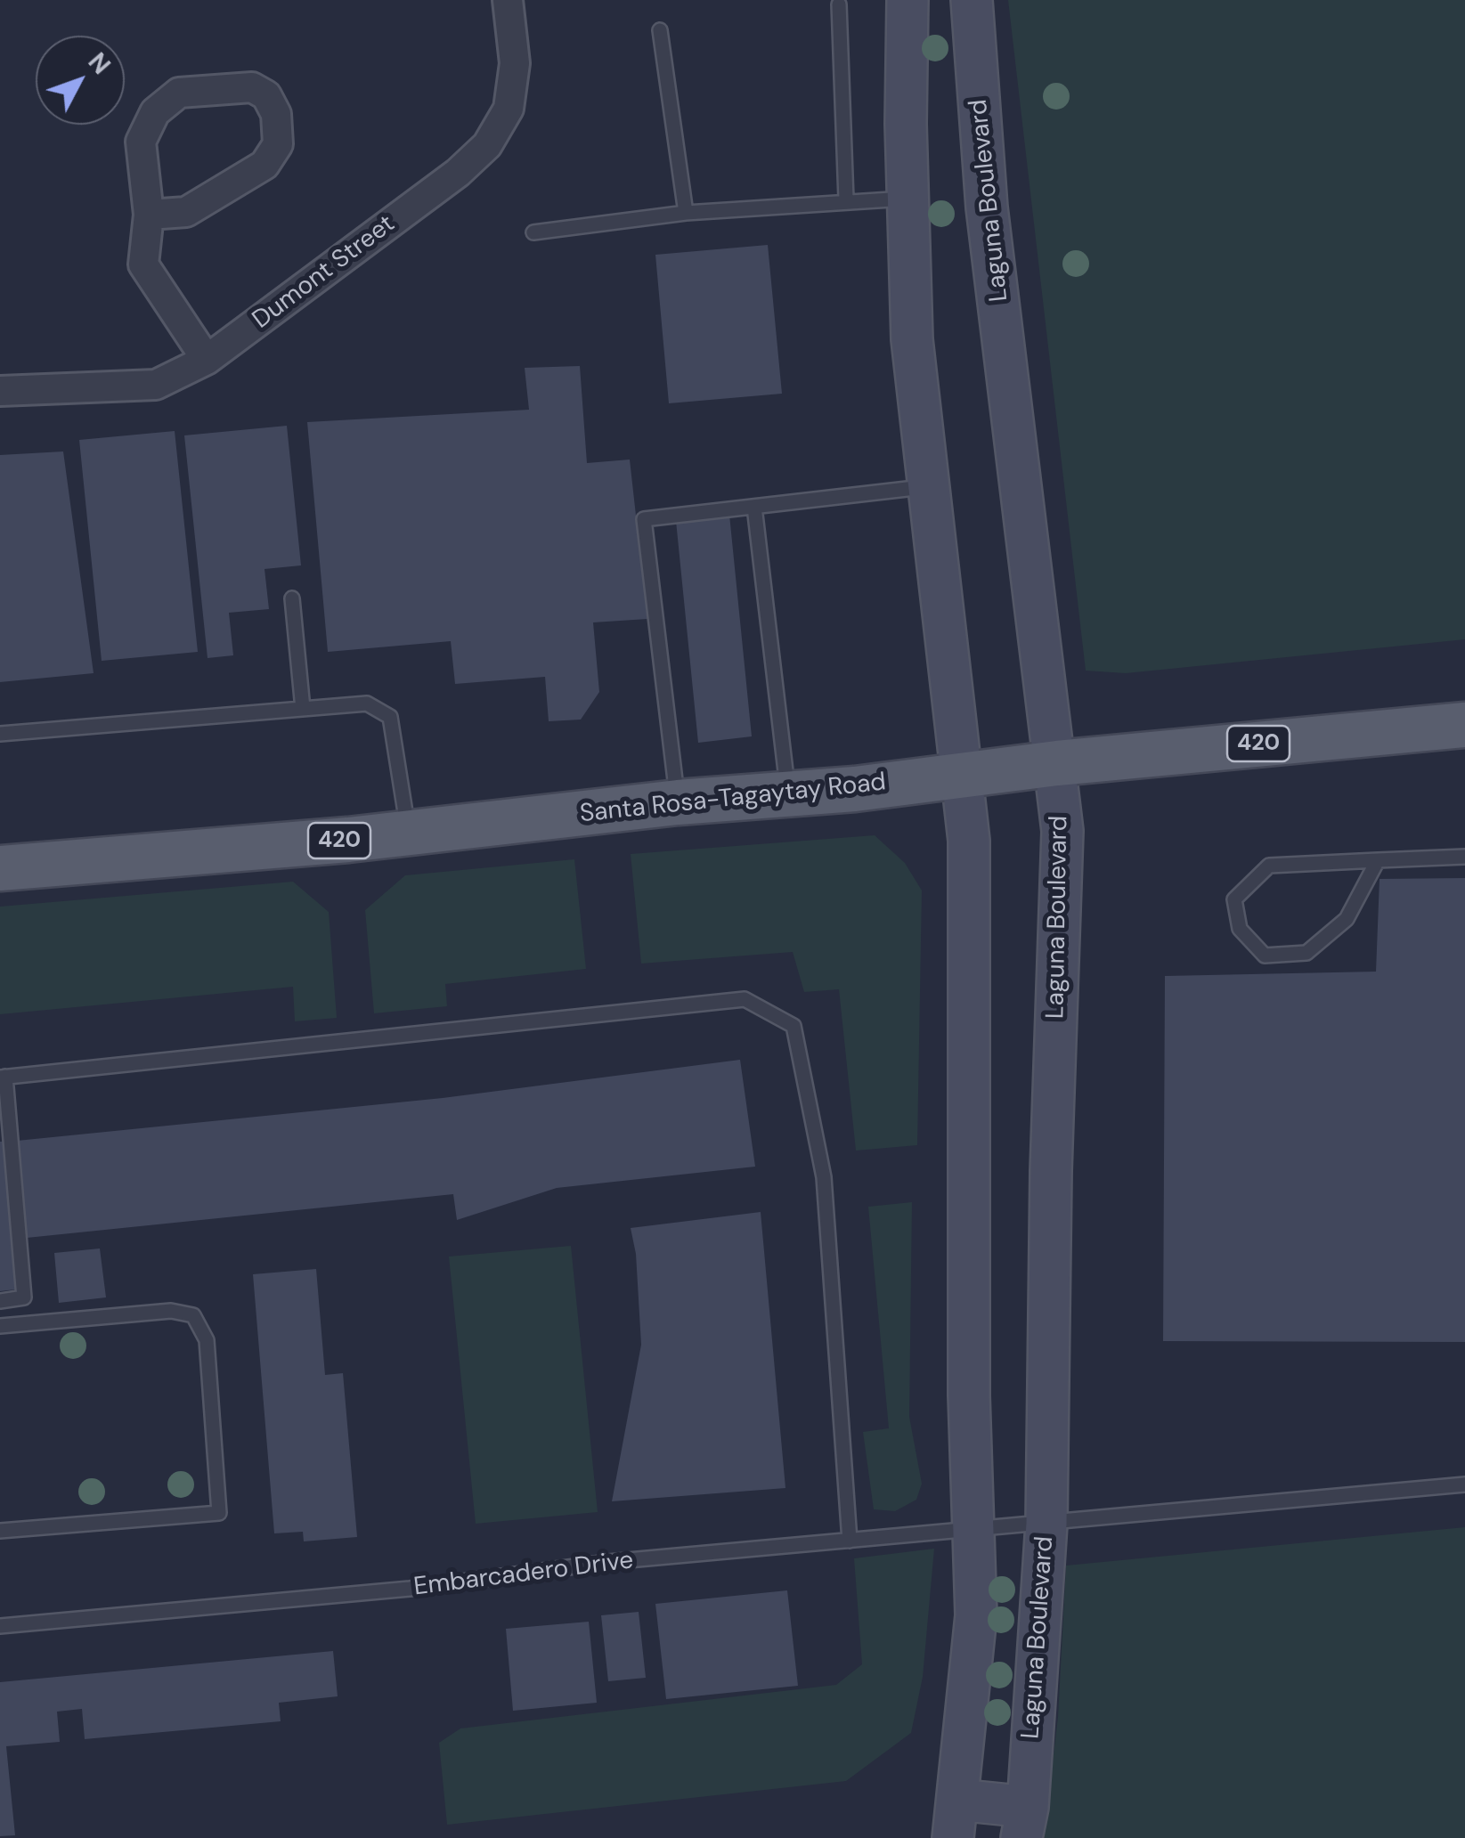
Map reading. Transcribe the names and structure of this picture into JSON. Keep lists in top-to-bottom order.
{
  "streets": {
    "main road": ["Laguna Boulevard", "420", "Santa Rosa-Tagaytay Road"],
    "street": ["Dumont Street"],
    "lane": ["Embarcadero Drive"]
  },
  "crossings": [
    ["Laguna Boulevard", "Santa Rosa-Tagaytay Road"],
    ["Laguna Boulevard", "Embarcadero Drive"]
  ],
  "north": "top right"
}
